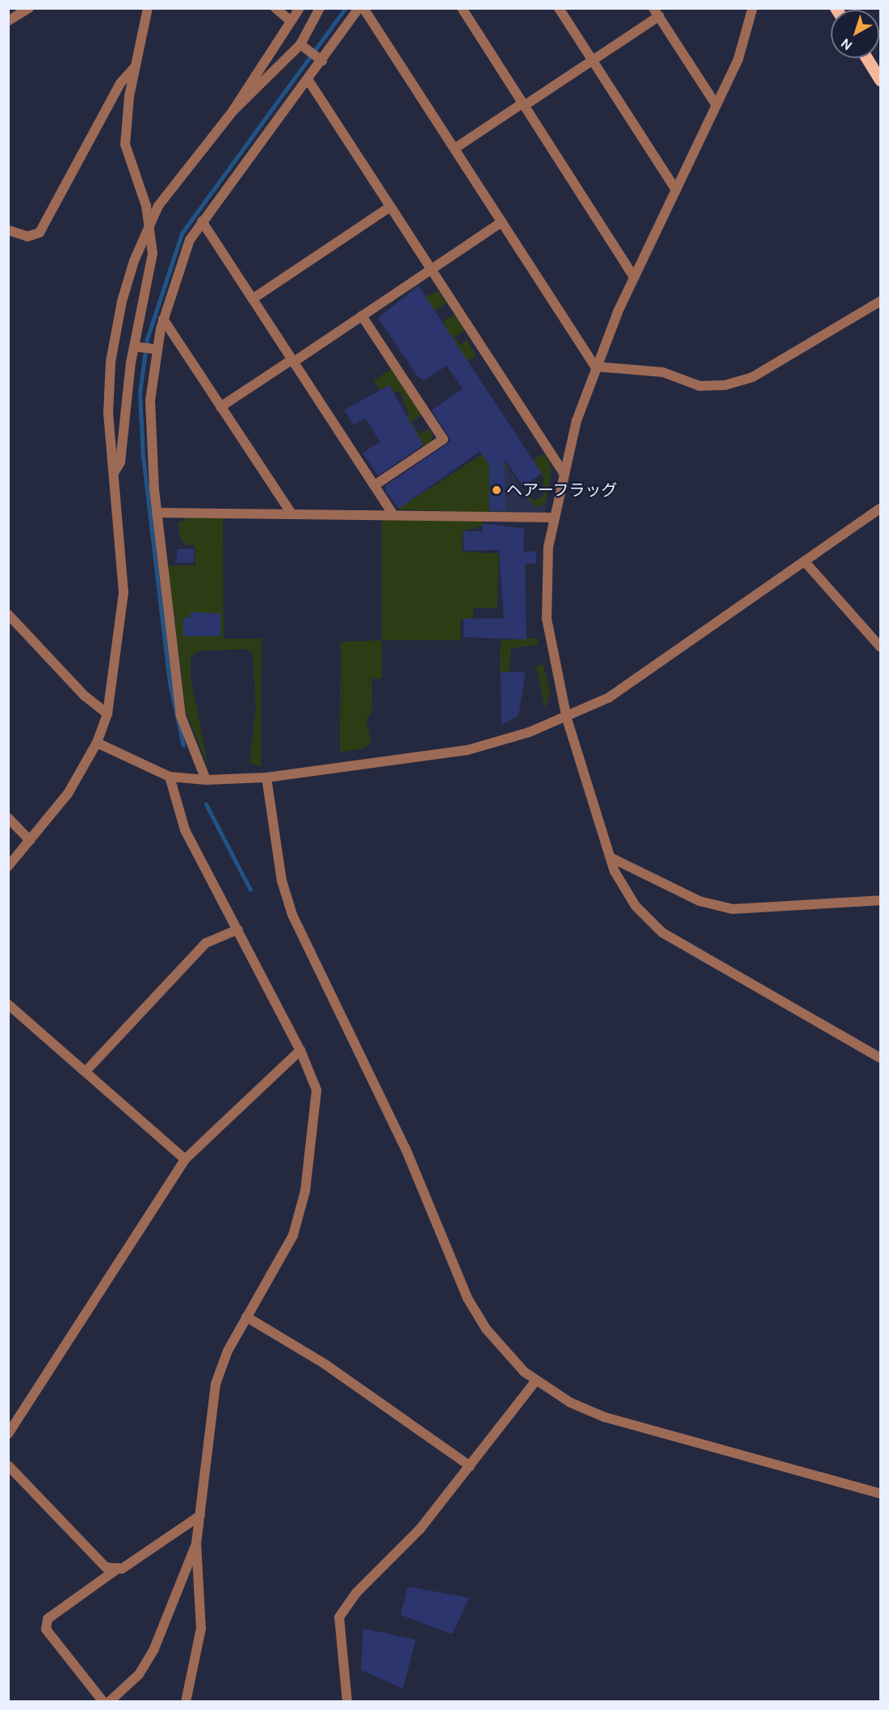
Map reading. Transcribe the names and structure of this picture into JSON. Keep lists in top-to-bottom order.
{
  "places": ["ヘアーフラッグ"],
  "north": "bottom left"
}
